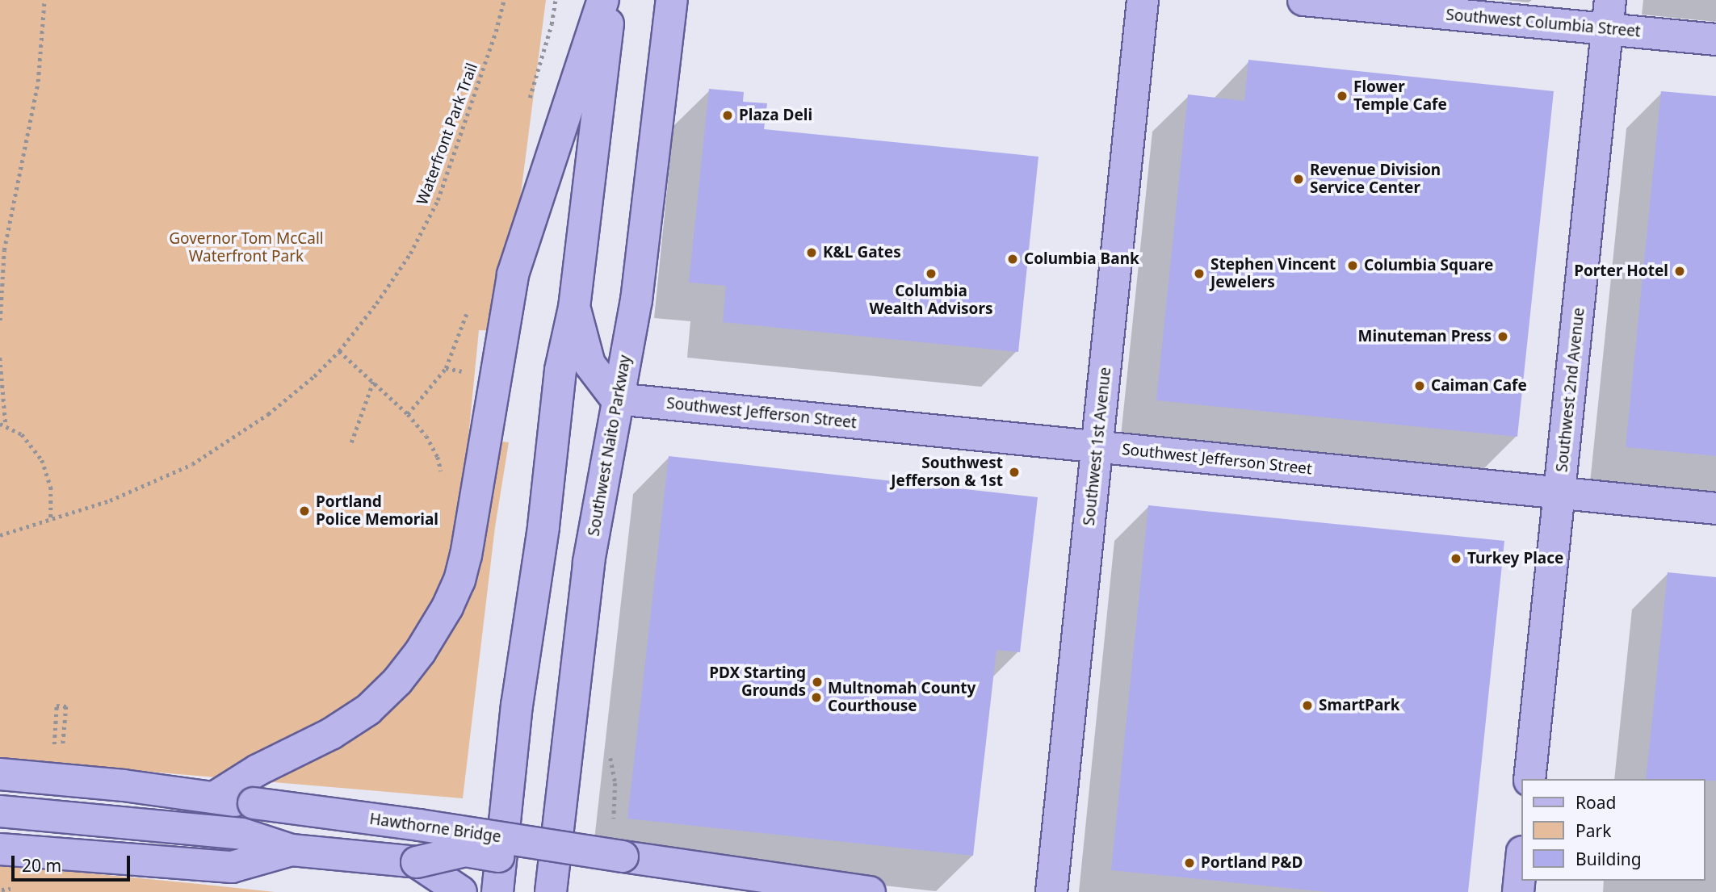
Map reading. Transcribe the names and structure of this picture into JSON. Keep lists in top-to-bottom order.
{
  "streets": {
    "main road": [
      "Southwest Columbia Street",
      "Southwest 2nd Avenue",
      "Southwest Jefferson Street",
      "Southwest Naito Parkway",
      "Southwest 1st Avenue",
      "Hawthorne Bridge"
    ],
    "path": ["Waterfront Park Trail"]
  },
  "crossings": [
    ["Southwest Columbia Street", "Southwest 2nd Avenue"],
    ["Southwest 2nd Avenue", "Southwest Jefferson Street"],
    ["Southwest Jefferson Street", "Southwest Naito Parkway"],
    ["Southwest Jefferson Street", "Southwest 1st Avenue"]
  ],
  "parks": ["Governor Tom McCall Waterfront Park"],
  "places": [
    "Flower Temple Cafe",
    "Plaza Deli",
    "Revenue Division Service Center",
    "K&L Gates",
    "Columbia Bank",
    "Columbia Square",
    "Porter Hotel",
    "Columbia Wealth Advisors",
    "Stephen Vincent Jewelers",
    "Minuteman Press",
    "Caiman Cafe",
    "Southwest Jefferson & 1st",
    "Portland Police Memorial",
    "Turkey Place",
    "PDX Starting Grounds",
    "Multnomah County Courthouse",
    "SmartPark",
    "Portland P&D"
  ],
  "legend": ["Road", "Park", "Building"],
  "scale_bar": "20 m"
}
